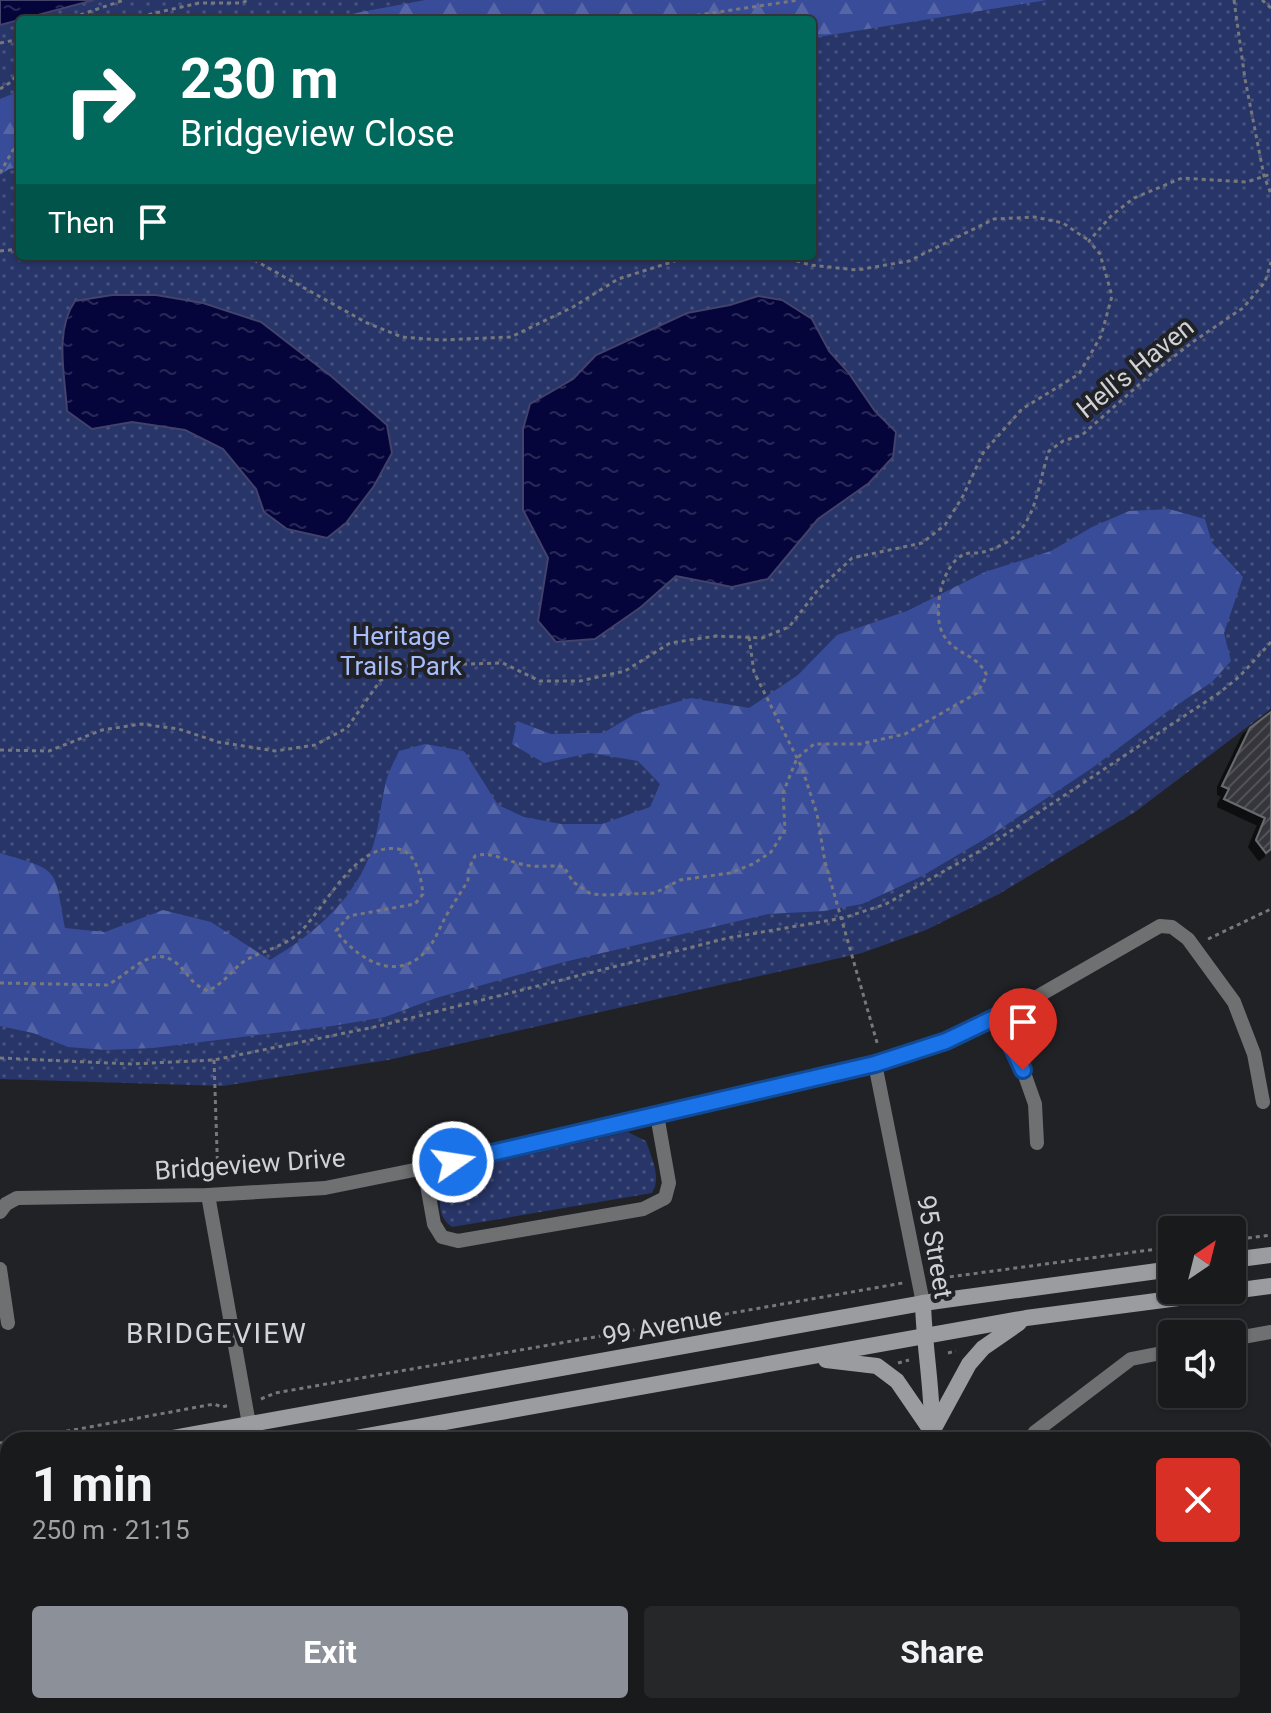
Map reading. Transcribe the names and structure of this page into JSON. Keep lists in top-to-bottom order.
{
  "streets": {
    "main road": ["95 Street", "99 Avenue"],
    "street": ["Bridgeview Drive"],
    "path": ["Hell's Haven"]
  },
  "crossings": [
    ["Bridgeview Drive", "95 Street"],
    ["95 Street", "99 Avenue"]
  ],
  "districts": ["BRIDGEVIEW"],
  "parks": ["Heritage Trails Park"],
  "north": "top right",
  "page": {
    "turn": ["230 m", "Bridgeview Close"],
    "then": "Then",
    "heading": ["1 min", "250 m · 21:15"],
    "buttons": ["Exit", "Share"]
  }
}
